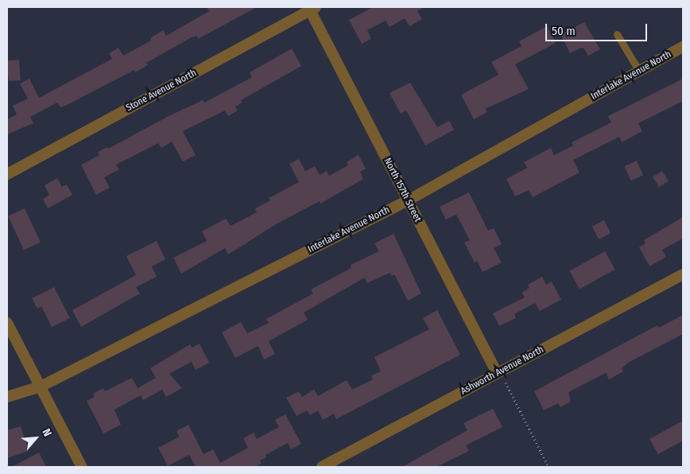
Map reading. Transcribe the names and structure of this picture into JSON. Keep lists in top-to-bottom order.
{
  "streets": {
    "street": [
      "Interlake Avenue North",
      "Stone Avenue North",
      "North 157th Street",
      "Ashworth Avenue North"
    ]
  },
  "crossings": [
    ["Interlake Avenue North", "North 157th Street"],
    ["Stone Avenue North", "North 157th Street"],
    ["North 157th Street", "Ashworth Avenue North"]
  ],
  "scale_bar": "50 m",
  "north": "top right"
}
